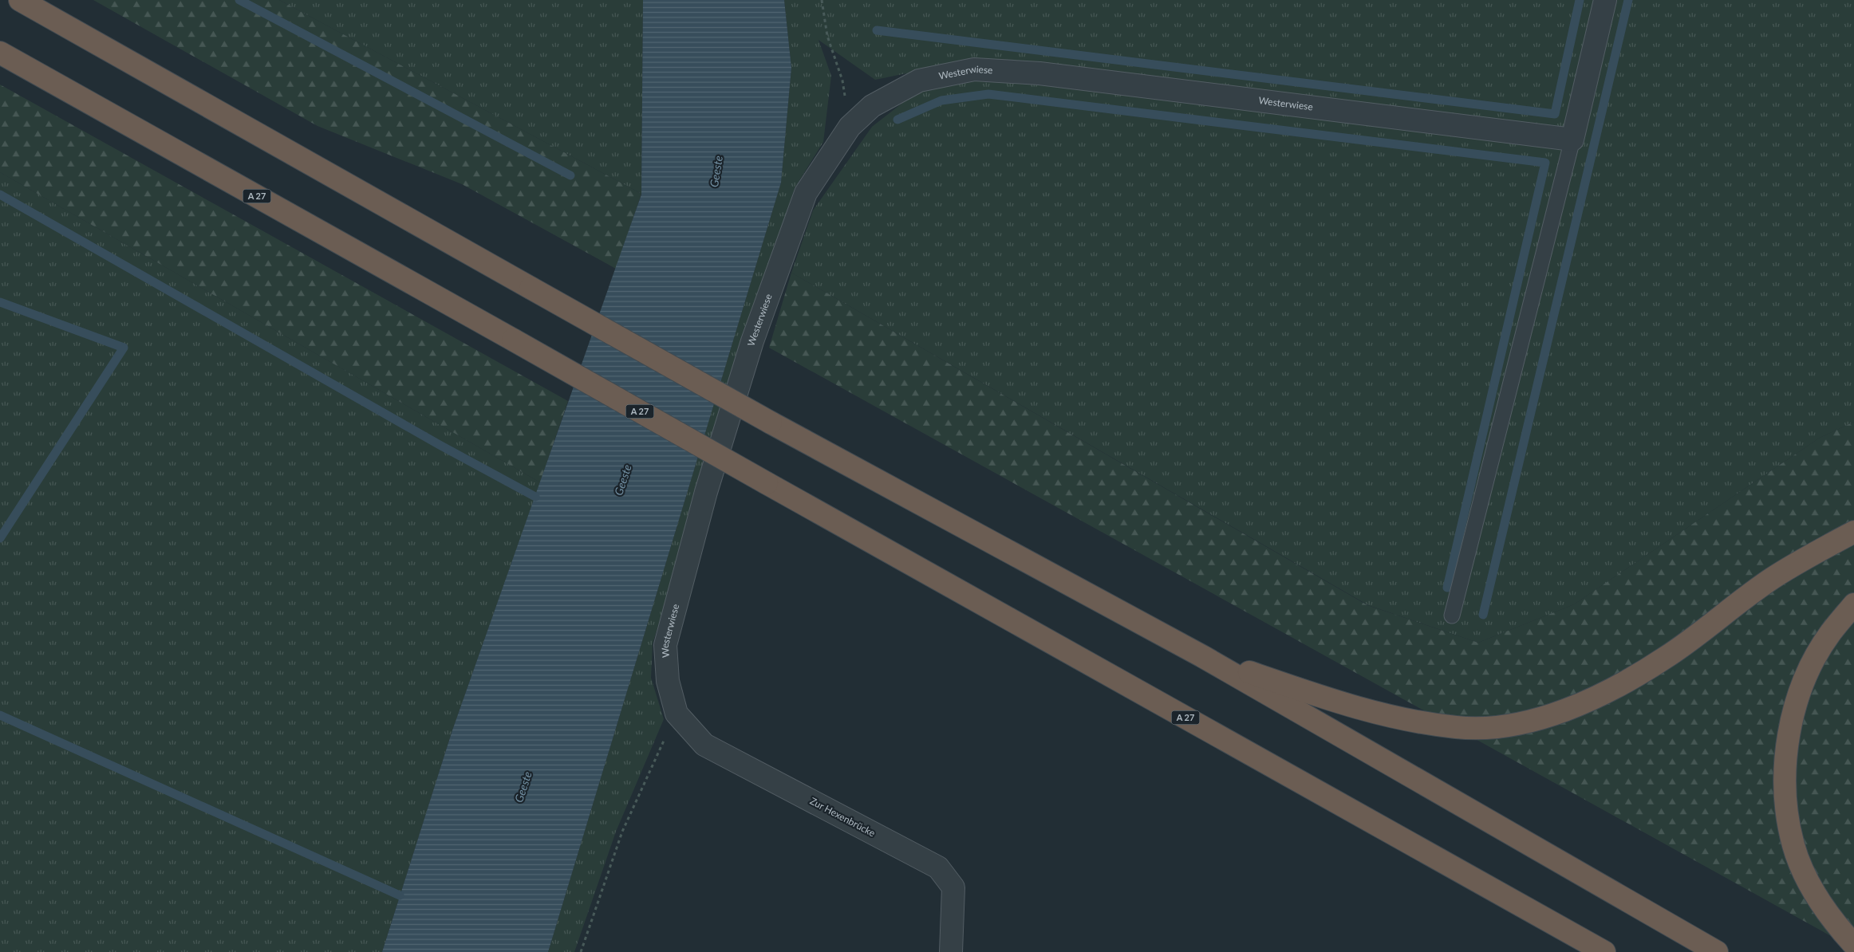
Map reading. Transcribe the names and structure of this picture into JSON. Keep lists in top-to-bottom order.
{
  "streets": {
    "highway": ["A 27"],
    "street": ["Westerwiese", "Zur Hexenbrücke"]
  },
  "crossings": [
    ["Westerwiese", "Zur Hexenbrücke"]
  ],
  "water": ["Geeste"]
}
